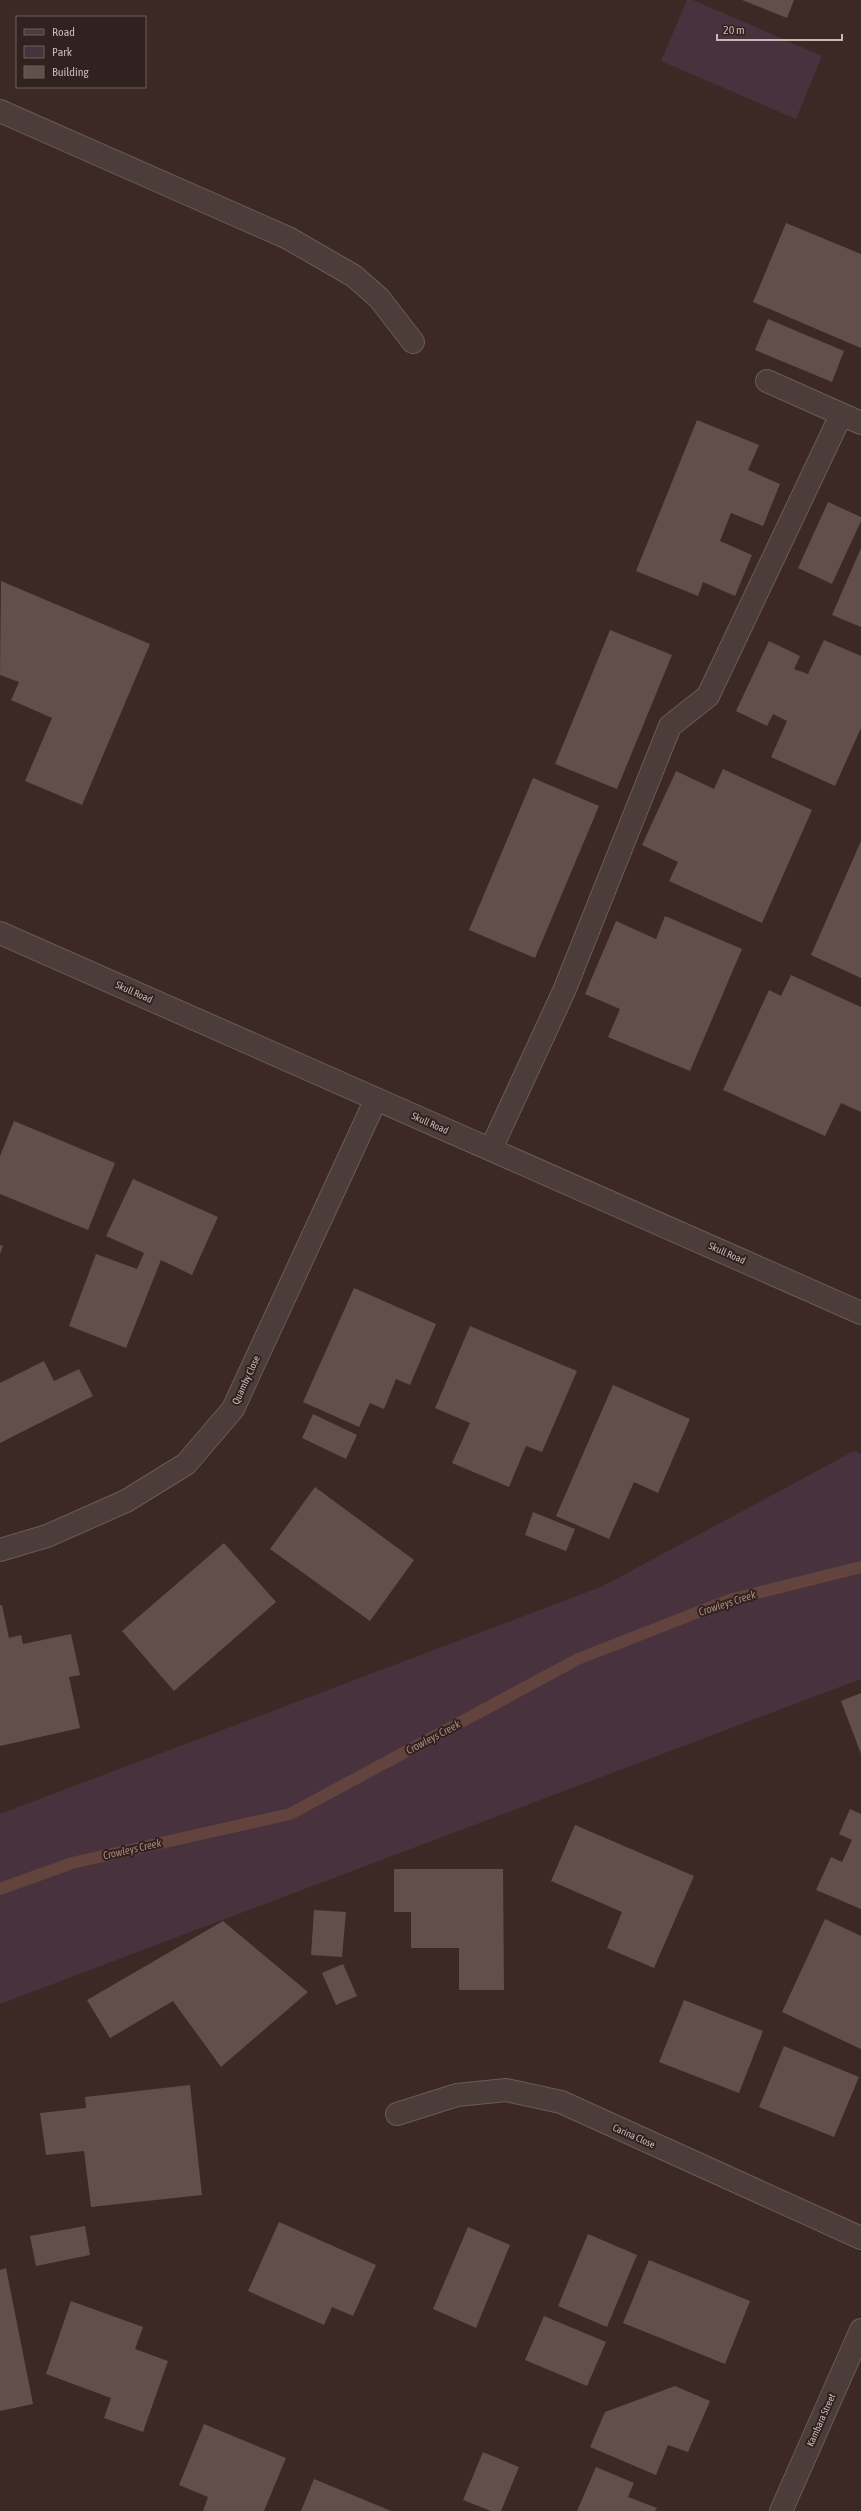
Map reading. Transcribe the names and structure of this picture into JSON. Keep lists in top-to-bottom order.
{
  "streets": {
    "street": [
      "Skull Road",
      "Quamby Close",
      "Carina Close",
      "Kambara Street"
    ]
  },
  "crossings": [
    ["Skull Road", "Quamby Close"]
  ],
  "water": ["Crowleys Creek"],
  "legend": ["Road", "Park", "Building"],
  "scale_bar": "20 m"
}
